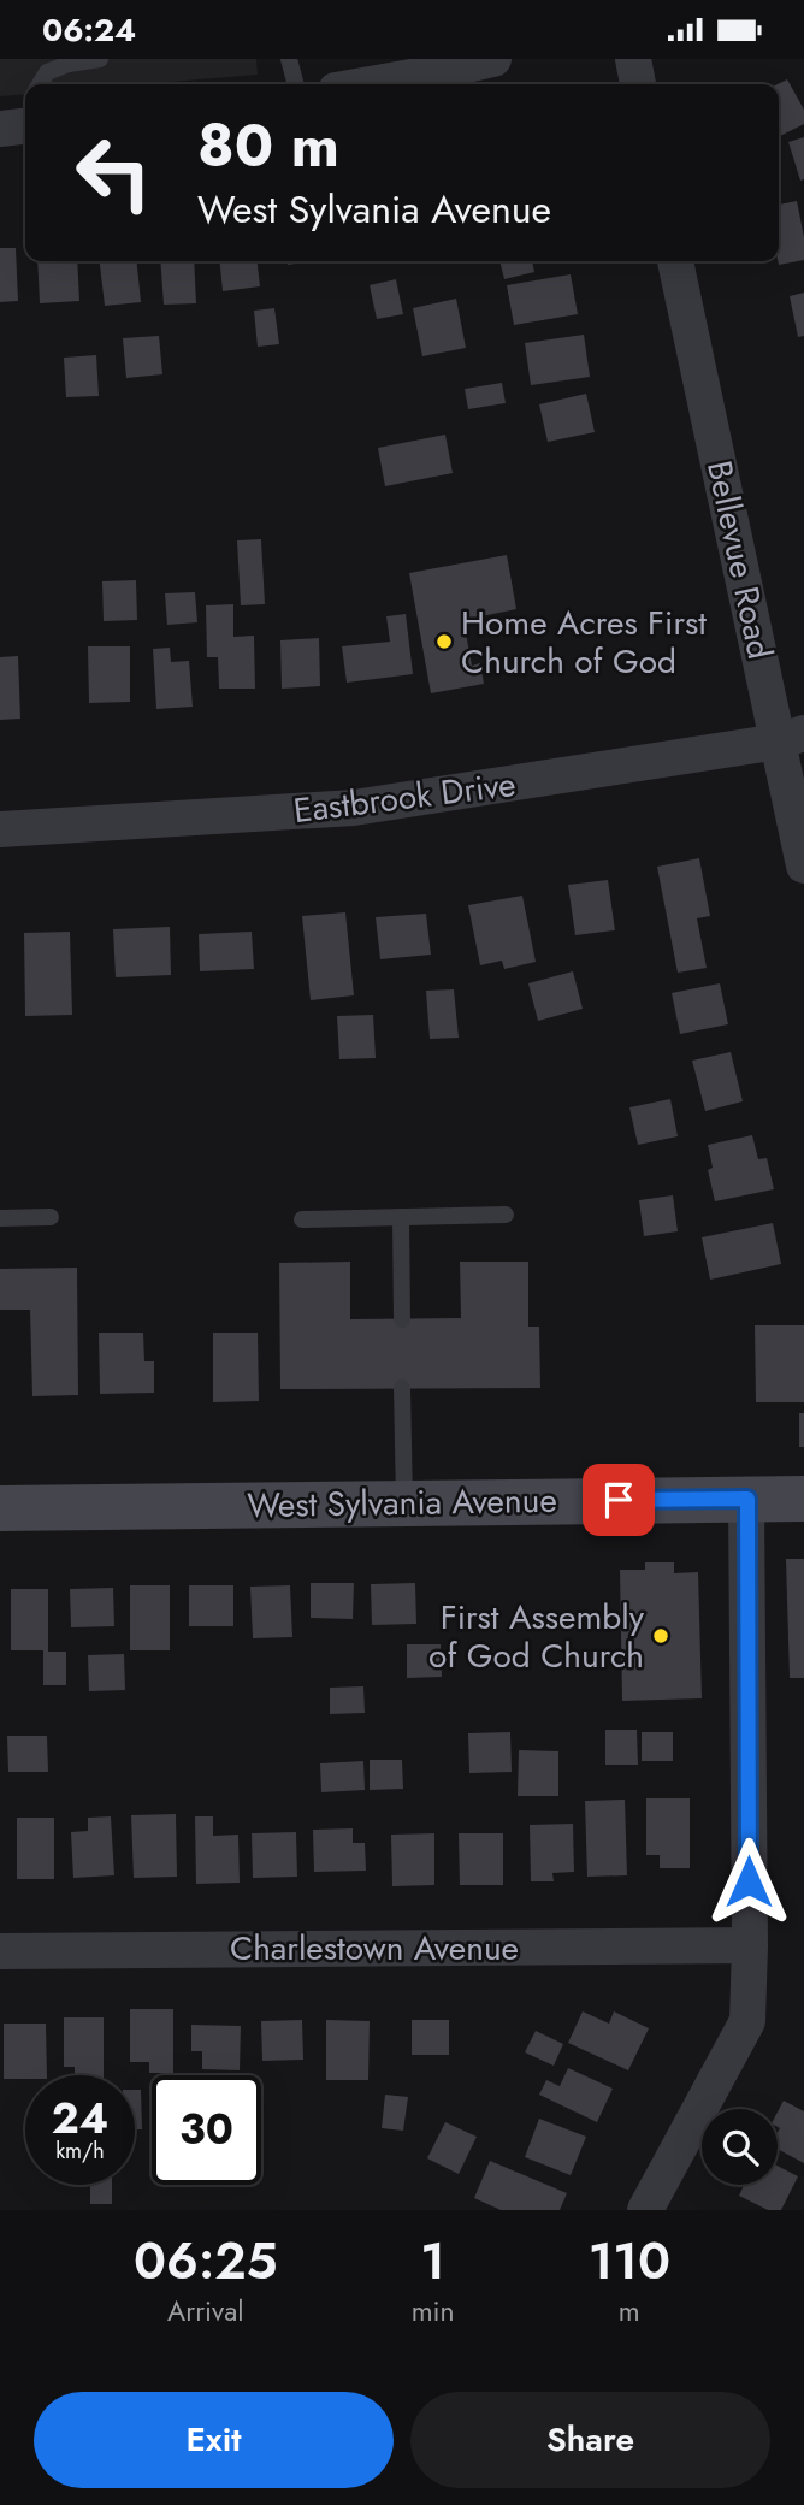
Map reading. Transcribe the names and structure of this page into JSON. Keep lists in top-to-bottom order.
{
  "streets": {
    "main road": ["West Sylvania Avenue"],
    "street": ["Bellevue Road", "Eastbrook Drive", "Charlestown Avenue"]
  },
  "crossings": [
    ["Bellevue Road", "Eastbrook Drive"]
  ],
  "places": ["Home Acres First Church of God", "First Assembly of God Church"],
  "page": {
    "status": "06:24",
    "turn": ["80 m", "West Sylvania Avenue"],
    "speed": "24 km/h",
    "limit": "30",
    "eta": [
      "06:25",
      "Arrival",
      "1",
      "min",
      "110",
      "m"
    ],
    "buttons": ["Exit", "Share"]
  }
}
